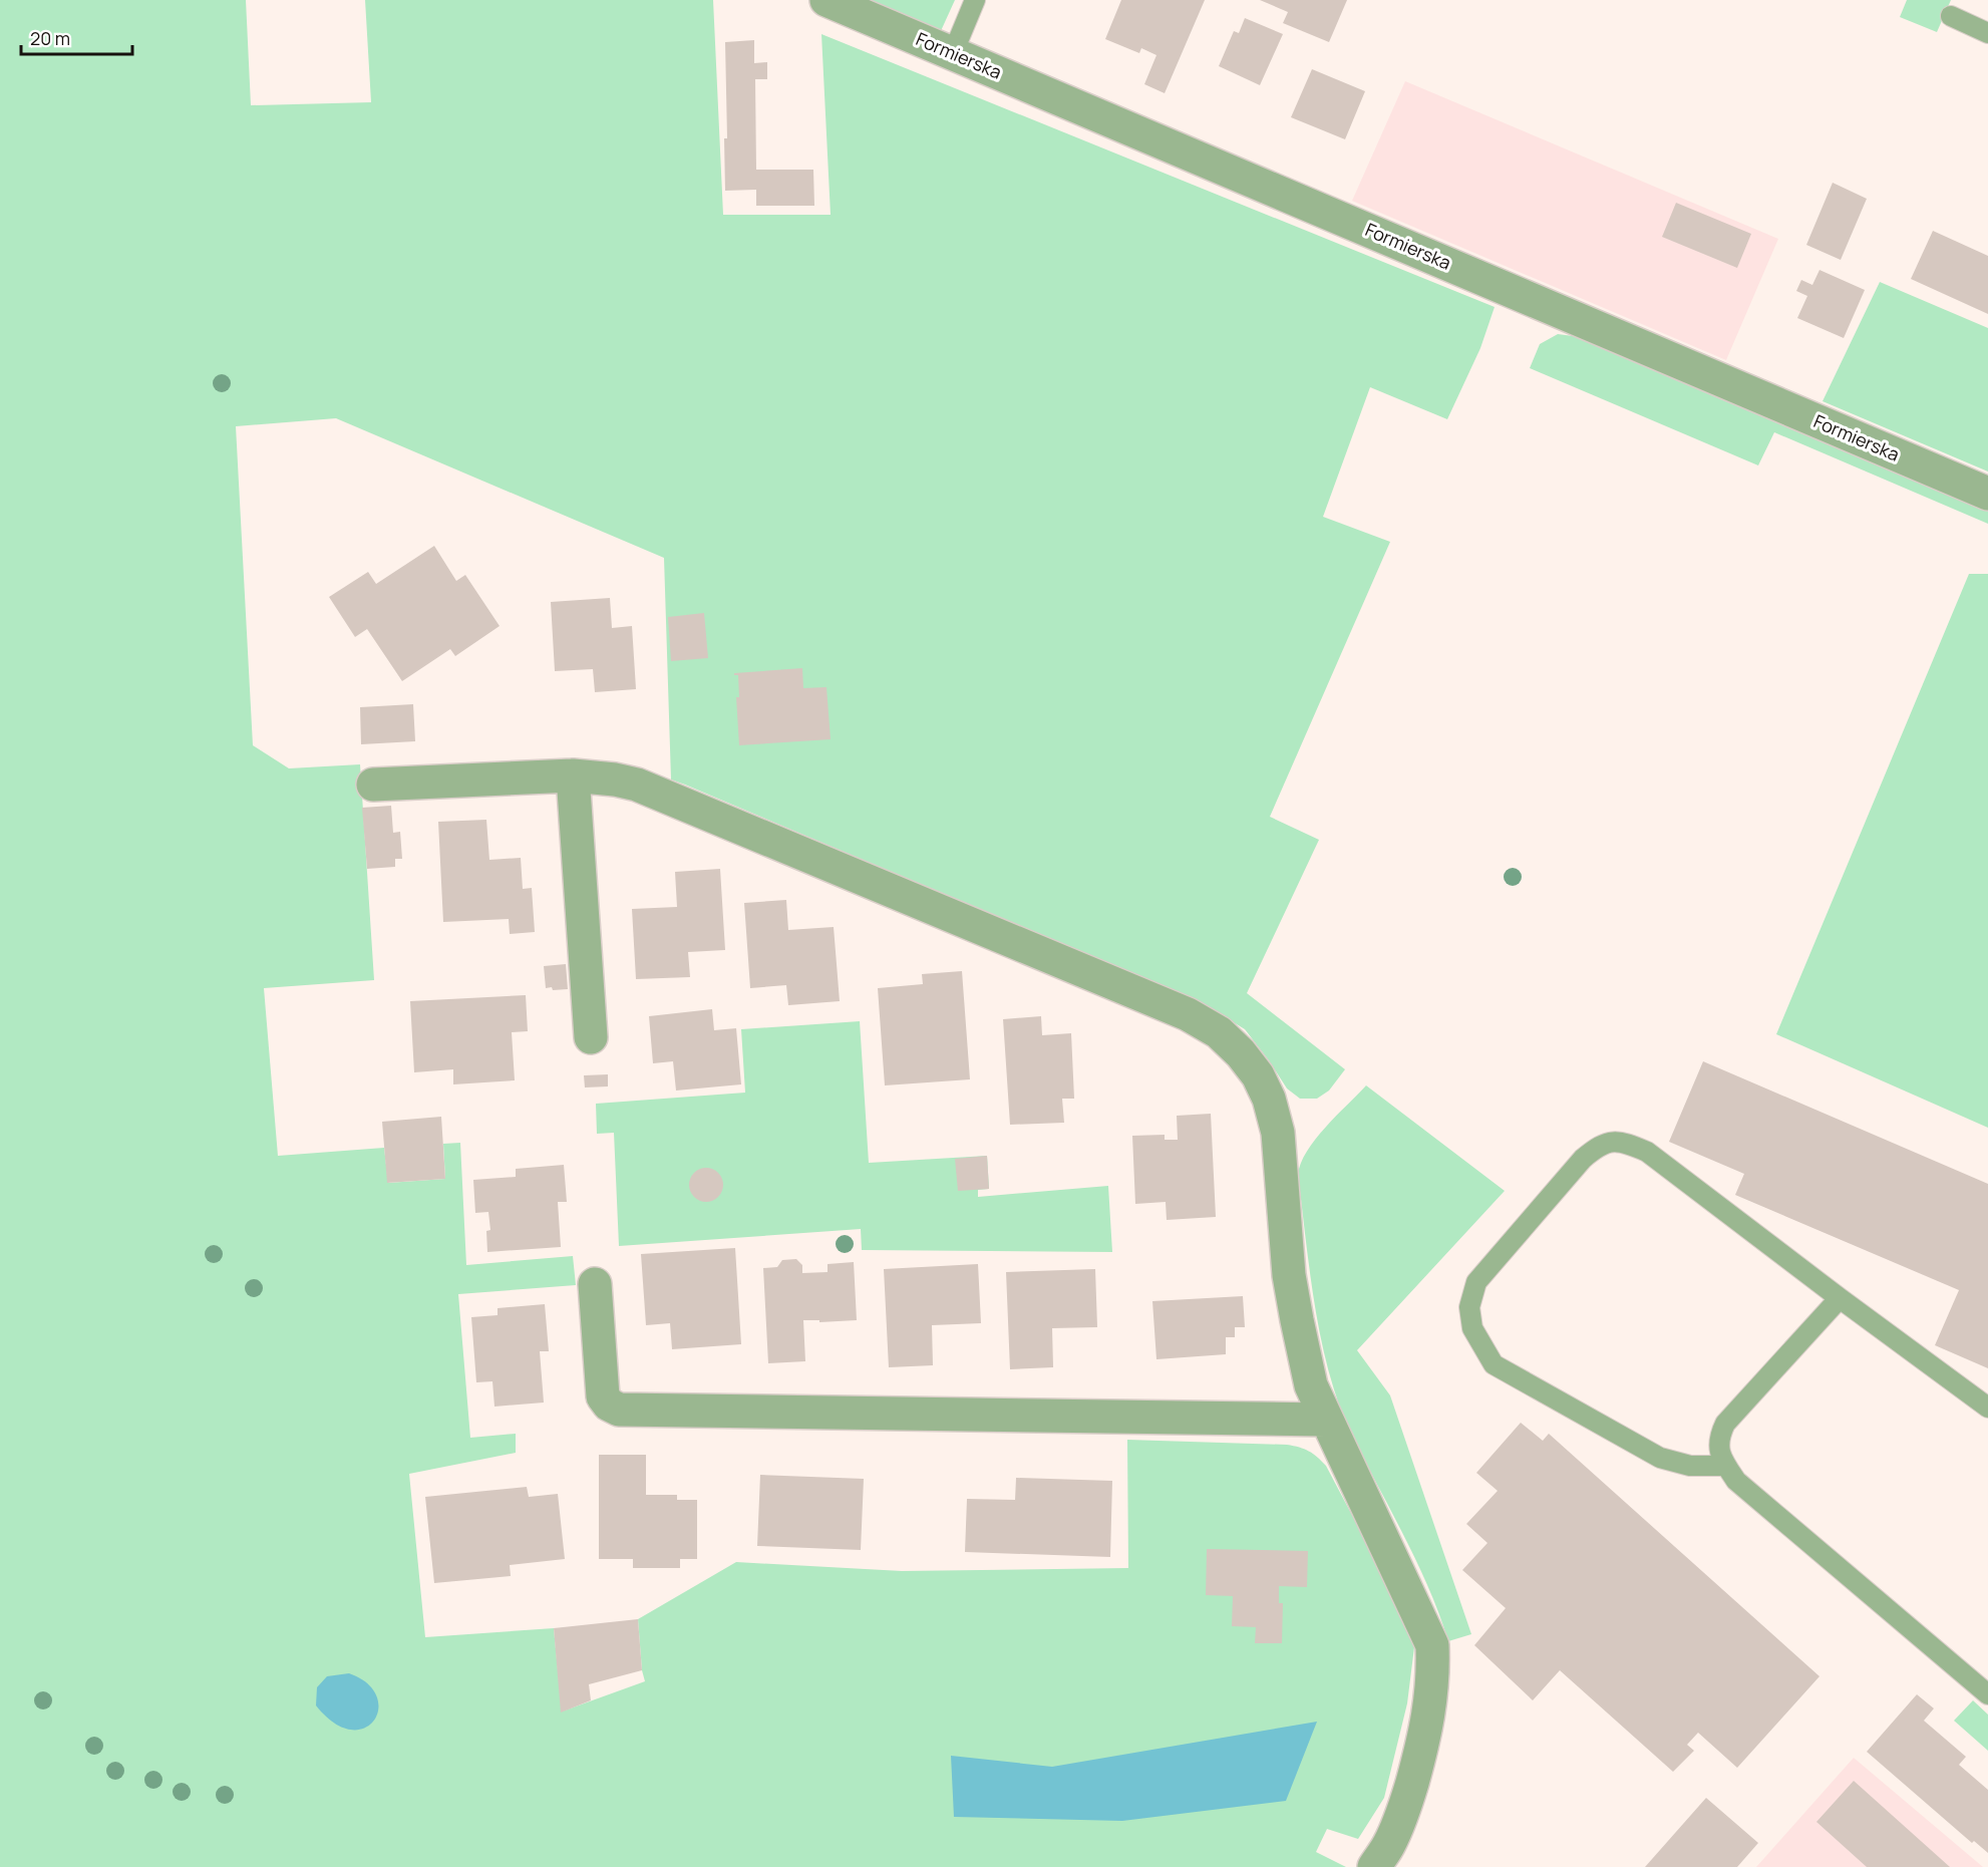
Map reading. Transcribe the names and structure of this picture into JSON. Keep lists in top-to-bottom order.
{
  "streets": {
    "street": ["Formierska"]
  },
  "scale_bar": "20 m"
}
